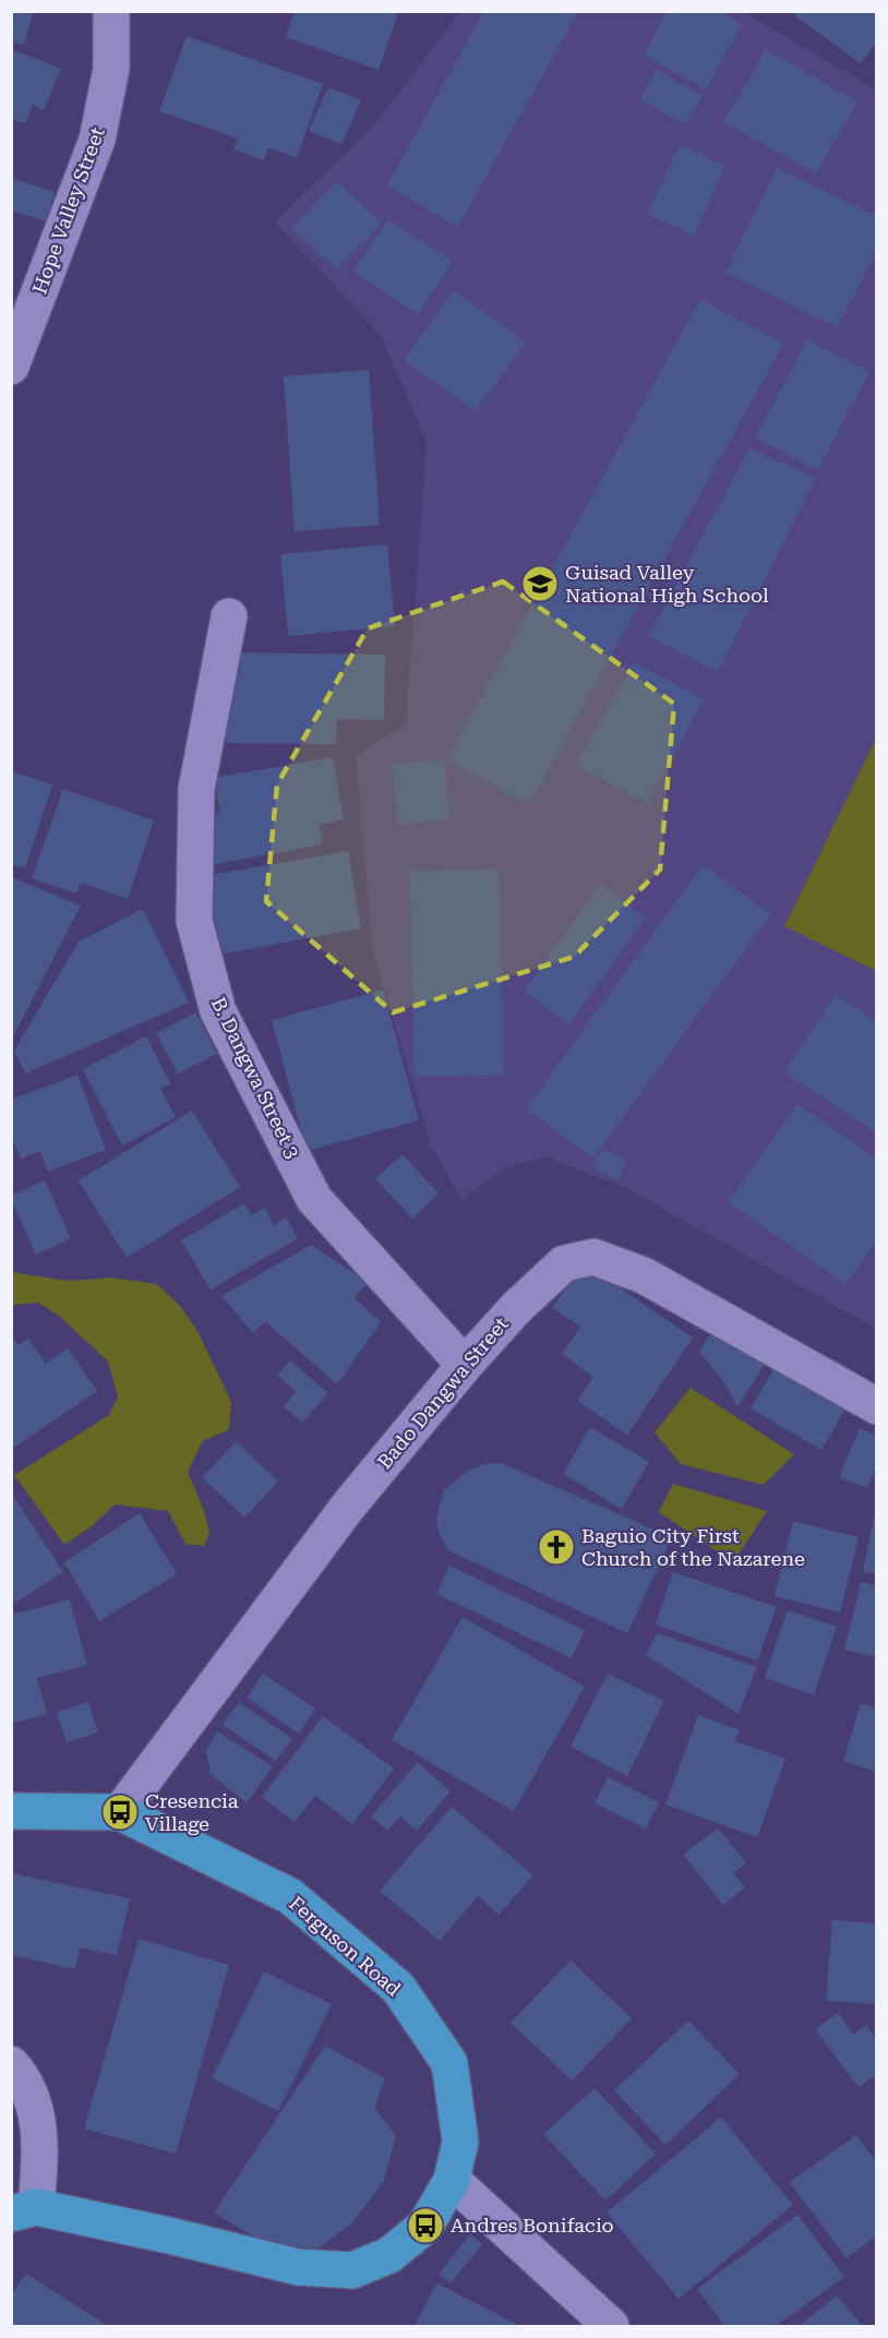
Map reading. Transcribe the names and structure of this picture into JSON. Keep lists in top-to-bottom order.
{
  "streets": {
    "main road": ["Ferguson Road"],
    "street": ["Hope Valley Street", "B. Dangwa Street 3", "Bado Dangwa Street"]
  },
  "crossings": [
    ["B. Dangwa Street 3", "Bado Dangwa Street"],
    ["Bado Dangwa Street", "Ferguson Road"]
  ],
  "places": {
    "school or university": ["Guisad Valley National High School"],
    "church": ["Baguio City First Church of the Nazarene"],
    "bus stop": ["Cresencia Village", "Andres Bonifacio"]
  }
}
